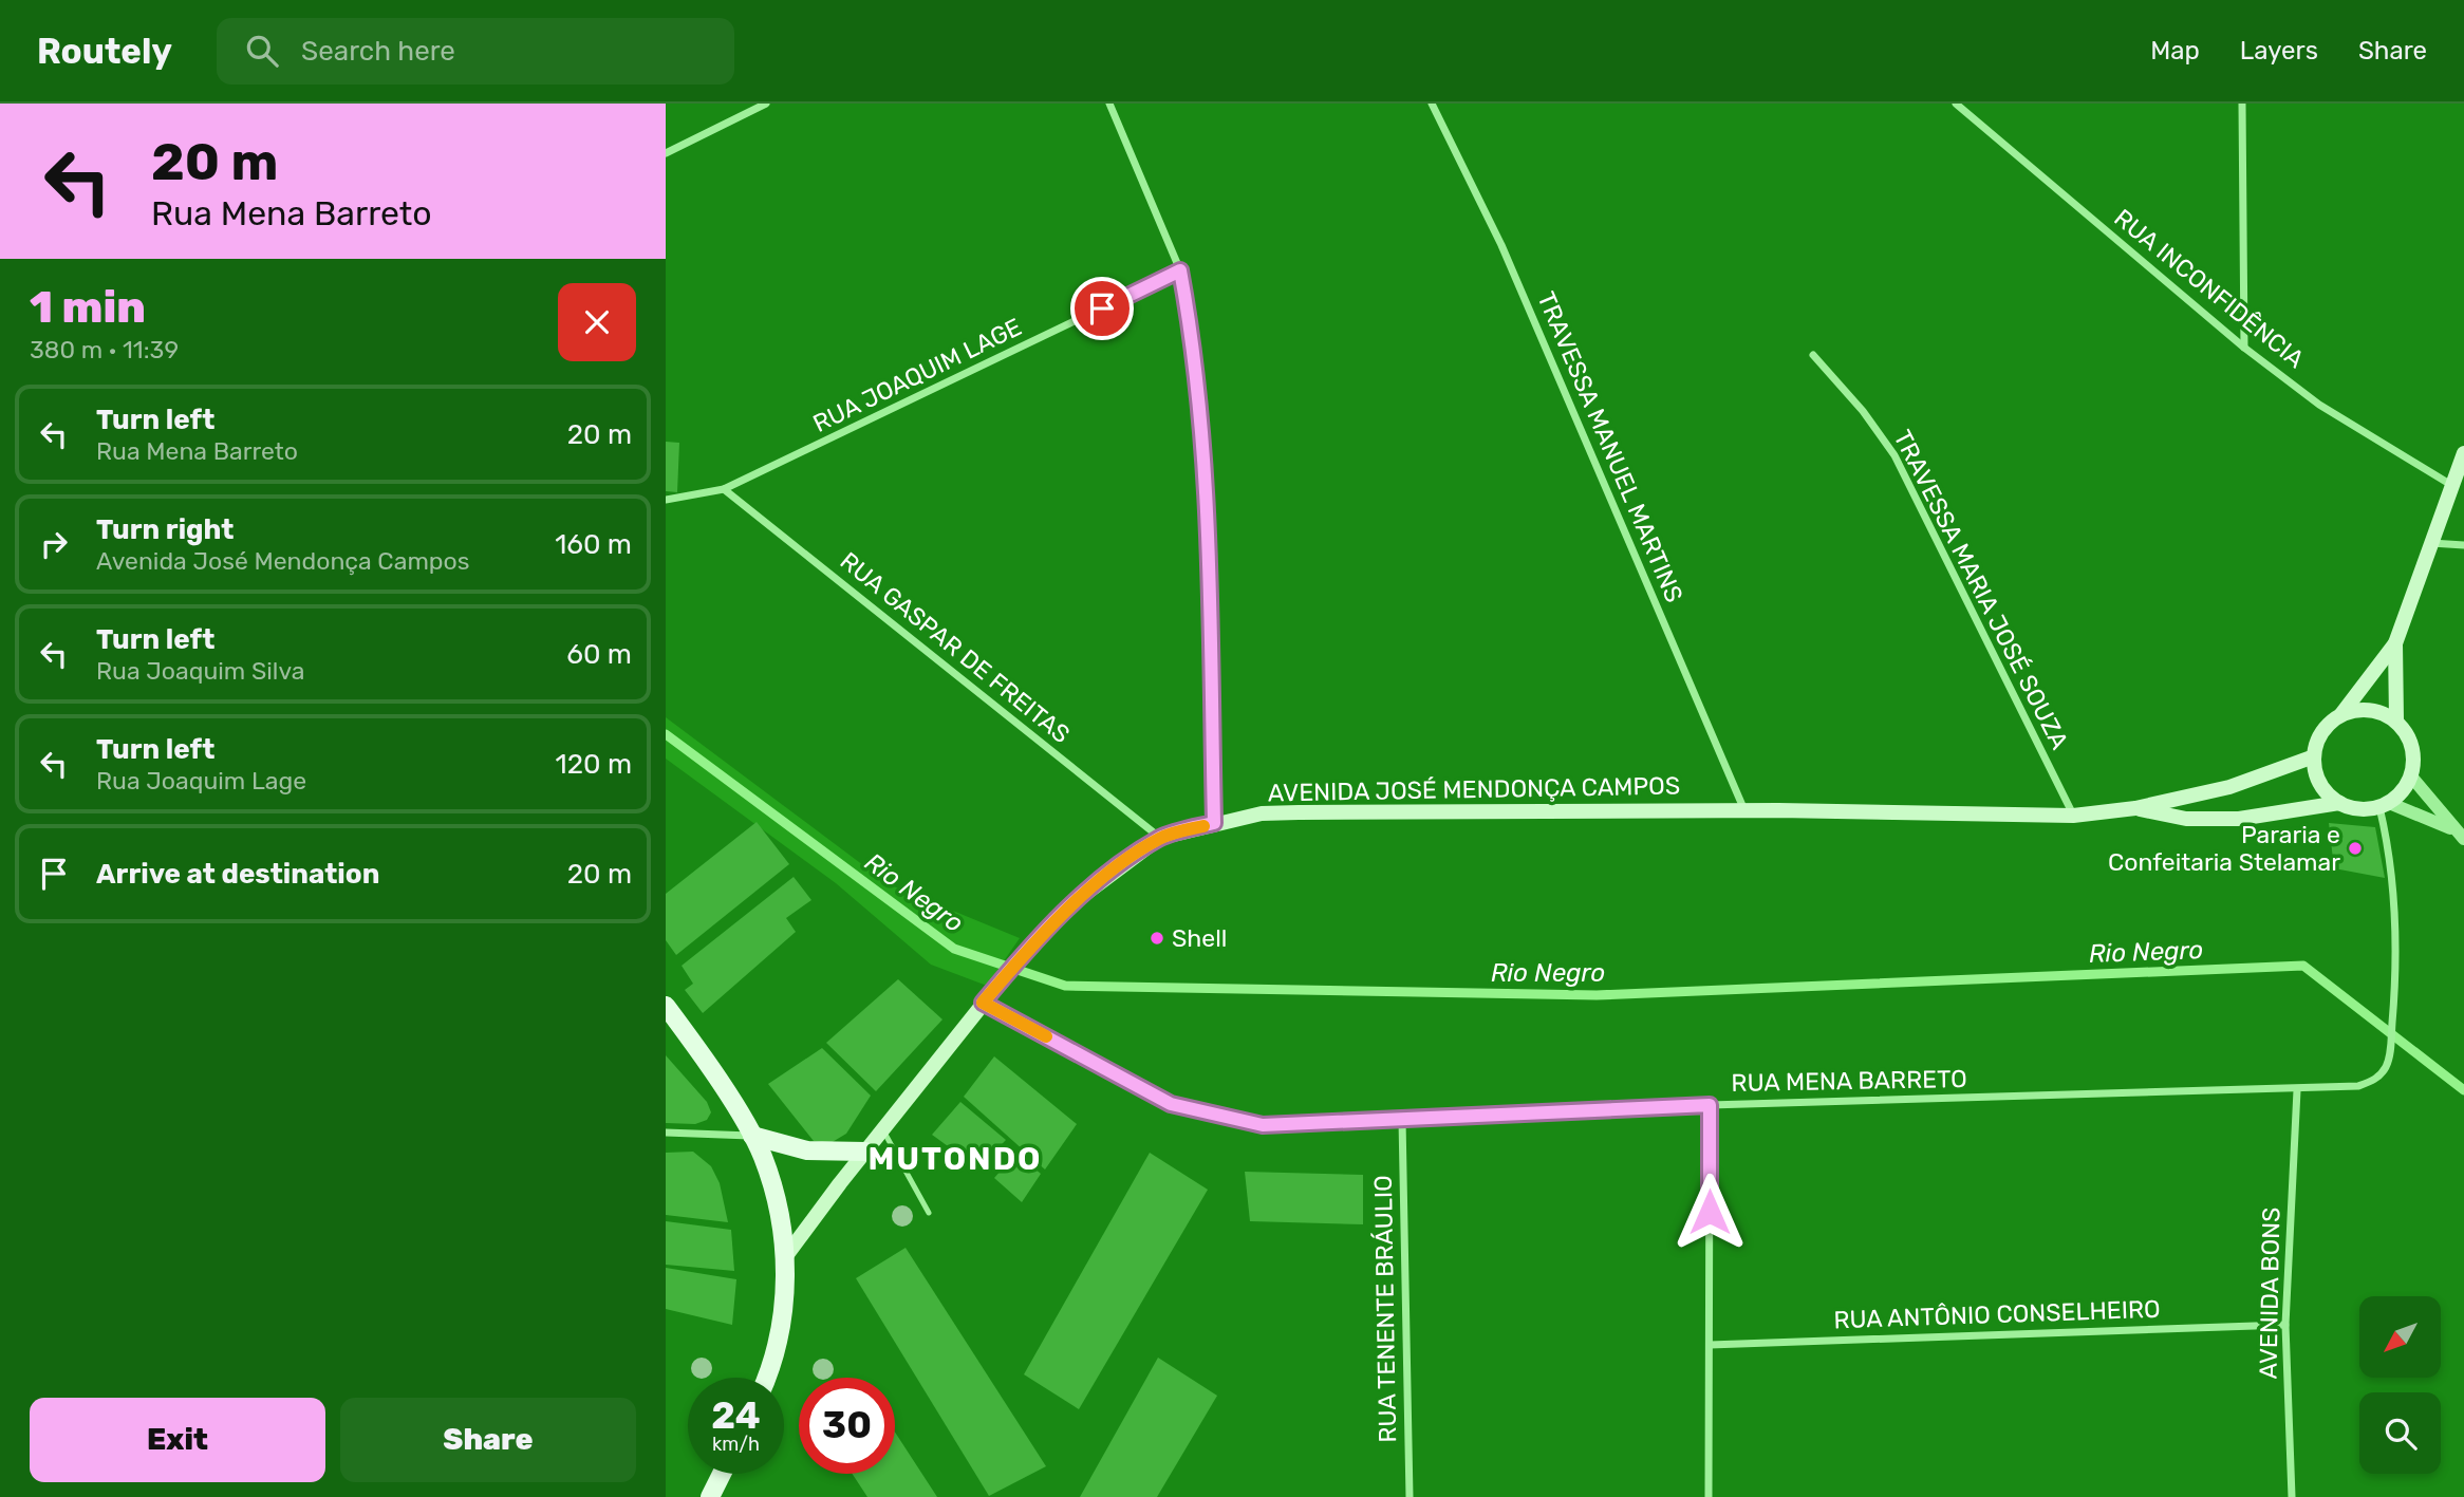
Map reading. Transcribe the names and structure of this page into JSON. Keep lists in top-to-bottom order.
{
  "streets": {
    "main road": ["AVENIDA JOSÉ MENDONÇA CAMPOS"],
    "street": [
      "RUA INCONFIDÊNCIA",
      "RUA JOAQUIM LAGE",
      "TRAVESSA MANUEL MARTINS",
      "TRAVESSA MARIA JOSÉ SOUZA",
      "RUA GASPAR DE FREITAS",
      "RUA MENA BARRETO",
      "AVENIDA BONS",
      "RUA TENENTE BRÁULIO",
      "RUA ANTÔNIO CONSELHEIRO"
    ]
  },
  "crossings": [
    ["RUA JOAQUIM LAGE", "RUA GASPAR DE FREITAS"],
    ["TRAVESSA MANUEL MARTINS", "AVENIDA JOSÉ MENDONÇA CAMPOS"],
    ["TRAVESSA MARIA JOSÉ SOUZA", "AVENIDA JOSÉ MENDONÇA CAMPOS"],
    ["RUA GASPAR DE FREITAS", "AVENIDA JOSÉ MENDONÇA CAMPOS"],
    ["AVENIDA JOSÉ MENDONÇA CAMPOS", "RUA MENA BARRETO"],
    ["RUA MENA BARRETO", "AVENIDA BONS"],
    ["RUA MENA BARRETO", "RUA TENENTE BRÁULIO"],
    ["AVENIDA BONS", "RUA ANTÔNIO CONSELHEIRO"]
  ],
  "districts": ["MUTONDO"],
  "water": ["Rio Negro"],
  "places": ["Pararia e Confeitaria Stelamar", "Shell"],
  "north": "bottom left",
  "page": {
    "header": "Routely",
    "search": "Search here",
    "nav": ["Map", "Layers", "Share"],
    "turn": ["20 m", "Rua Mena Barreto"],
    "heading": ["1 min", "380 m · 11:39"],
    "list": [
      {
        "name": "Turn left",
        "note": "Rua Mena Barreto",
        "value": "20 m"
      },
      {
        "name": "Turn right",
        "note": "Avenida José Mendonça Campos",
        "value": "160 m"
      },
      {
        "name": "Turn left",
        "note": "Rua Joaquim Silva",
        "value": "60 m"
      },
      {
        "name": "Turn left",
        "note": "Rua Joaquim Lage",
        "value": "120 m"
      },
      {
        "name": "Arrive at destination",
        "value": "20 m"
      }
    ],
    "speed": "24 km/h",
    "limit": "30",
    "buttons": ["Exit", "Share"]
  }
}
